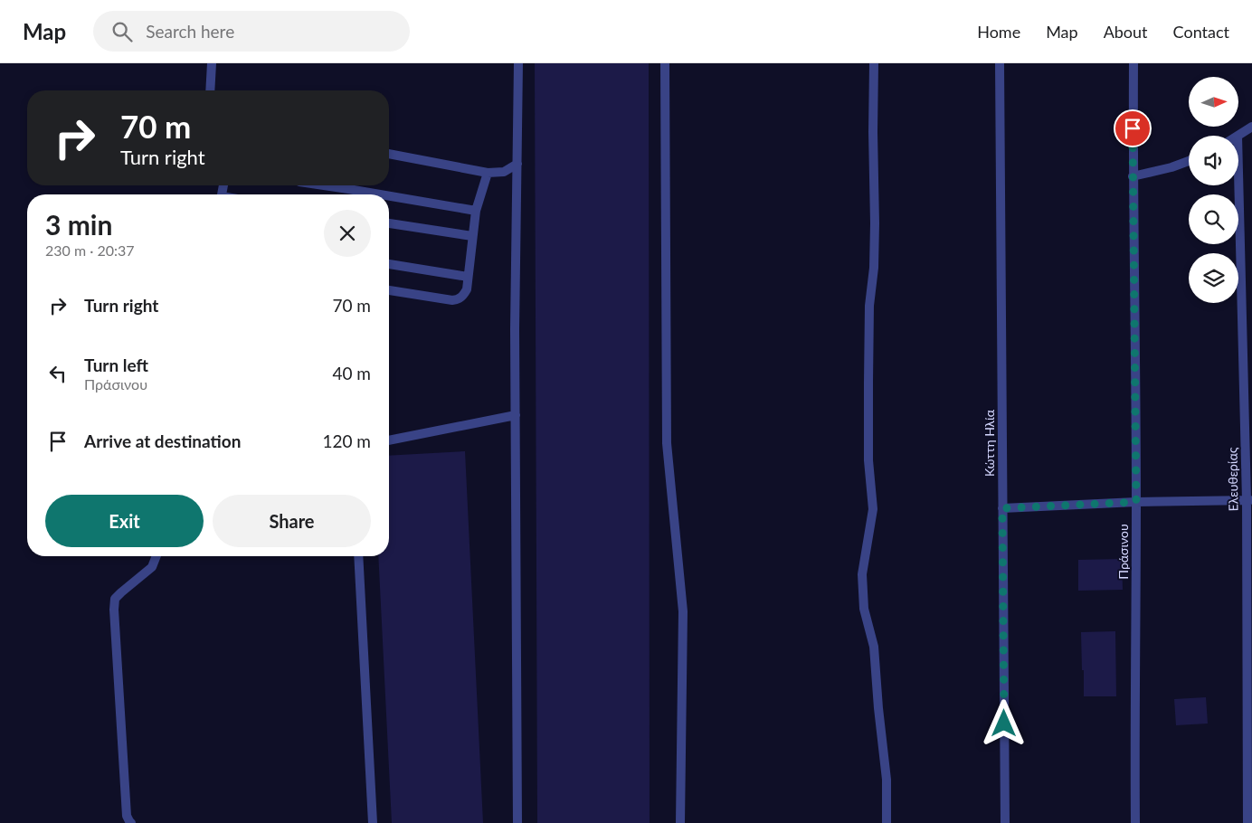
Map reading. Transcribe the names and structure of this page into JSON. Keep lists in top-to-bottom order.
{
  "streets": {
    "street": ["Κώττη Ηλία", "Ελευθερίας", "Πράσινου"]
  },
  "north": "right",
  "page": {
    "header": "Map",
    "search": "Search here",
    "nav": [
      "Home",
      "Map",
      "About",
      "Contact"
    ],
    "turn": ["70 m", "Turn right"],
    "heading": ["3 min", "230 m · 20:37"],
    "list": [
      {
        "name": "Turn right",
        "value": "70 m"
      },
      {
        "name": "Turn left",
        "note": "Πράσινου",
        "value": "40 m"
      },
      {
        "name": "Arrive at destination",
        "value": "120 m"
      }
    ],
    "buttons": ["Exit", "Share"]
  }
}
